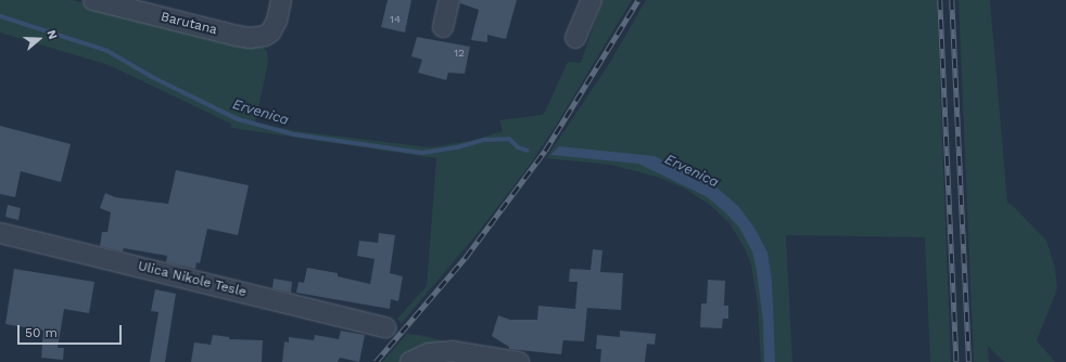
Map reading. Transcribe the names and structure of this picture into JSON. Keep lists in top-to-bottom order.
{
  "streets": {
    "street": ["Barutana", "Ulica Nikole Tesle"]
  },
  "water": ["Ervenica"],
  "house_numbers": ["14", "12"],
  "scale_bar": "50 m",
  "north": "right"
}
